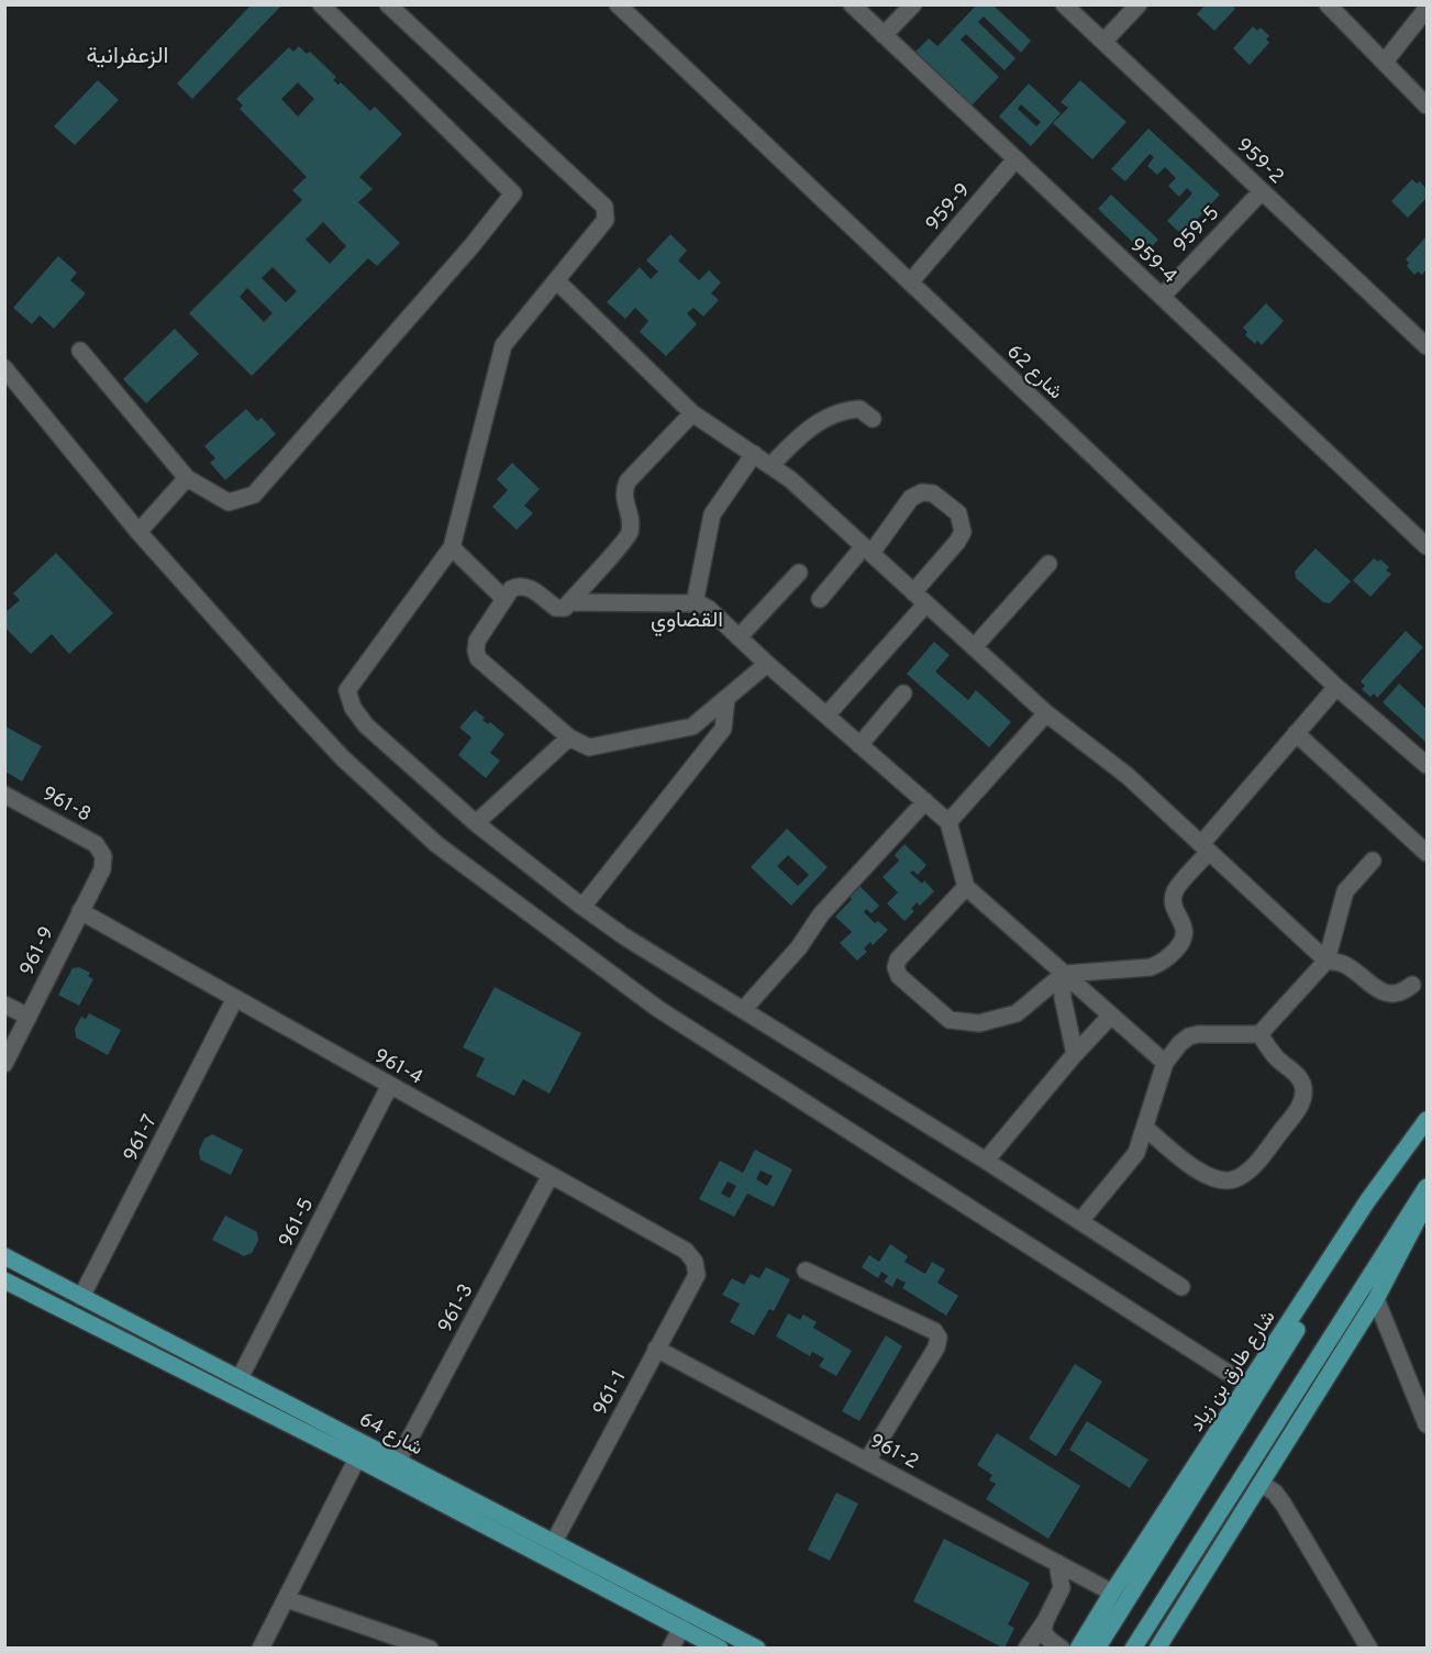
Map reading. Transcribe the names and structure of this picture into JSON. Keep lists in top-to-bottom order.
{
  "streets": {
    "main road": ["شارع طارق بن زياد", "شارع 64"],
    "street": [
      "959-2",
      "959-9",
      "959-5",
      "959-4",
      "شارع 62",
      "961-8",
      "961-9",
      "961-4",
      "961-7",
      "961-5",
      "961-3",
      "961-1",
      "961-2"
    ]
  },
  "crossings": [
    ["959-2", "959-5"],
    ["959-9", "959-4"],
    ["959-9", "شارع 62"],
    ["959-5", "959-4"],
    ["961-8", "961-9"],
    ["961-9", "961-4"],
    ["961-4", "961-7"],
    ["961-4", "961-5"],
    ["961-4", "961-3"],
    ["961-4", "961-1"],
    ["961-7", "شارع 64"],
    ["961-5", "شارع 64"],
    ["961-3", "شارع 64"],
    ["شارع طارق بن زياد", "961-2"],
    ["961-1", "شارع 64"],
    ["961-1", "961-2"]
  ],
  "districts": ["الزعفرانية", "القضاوي"]
}
